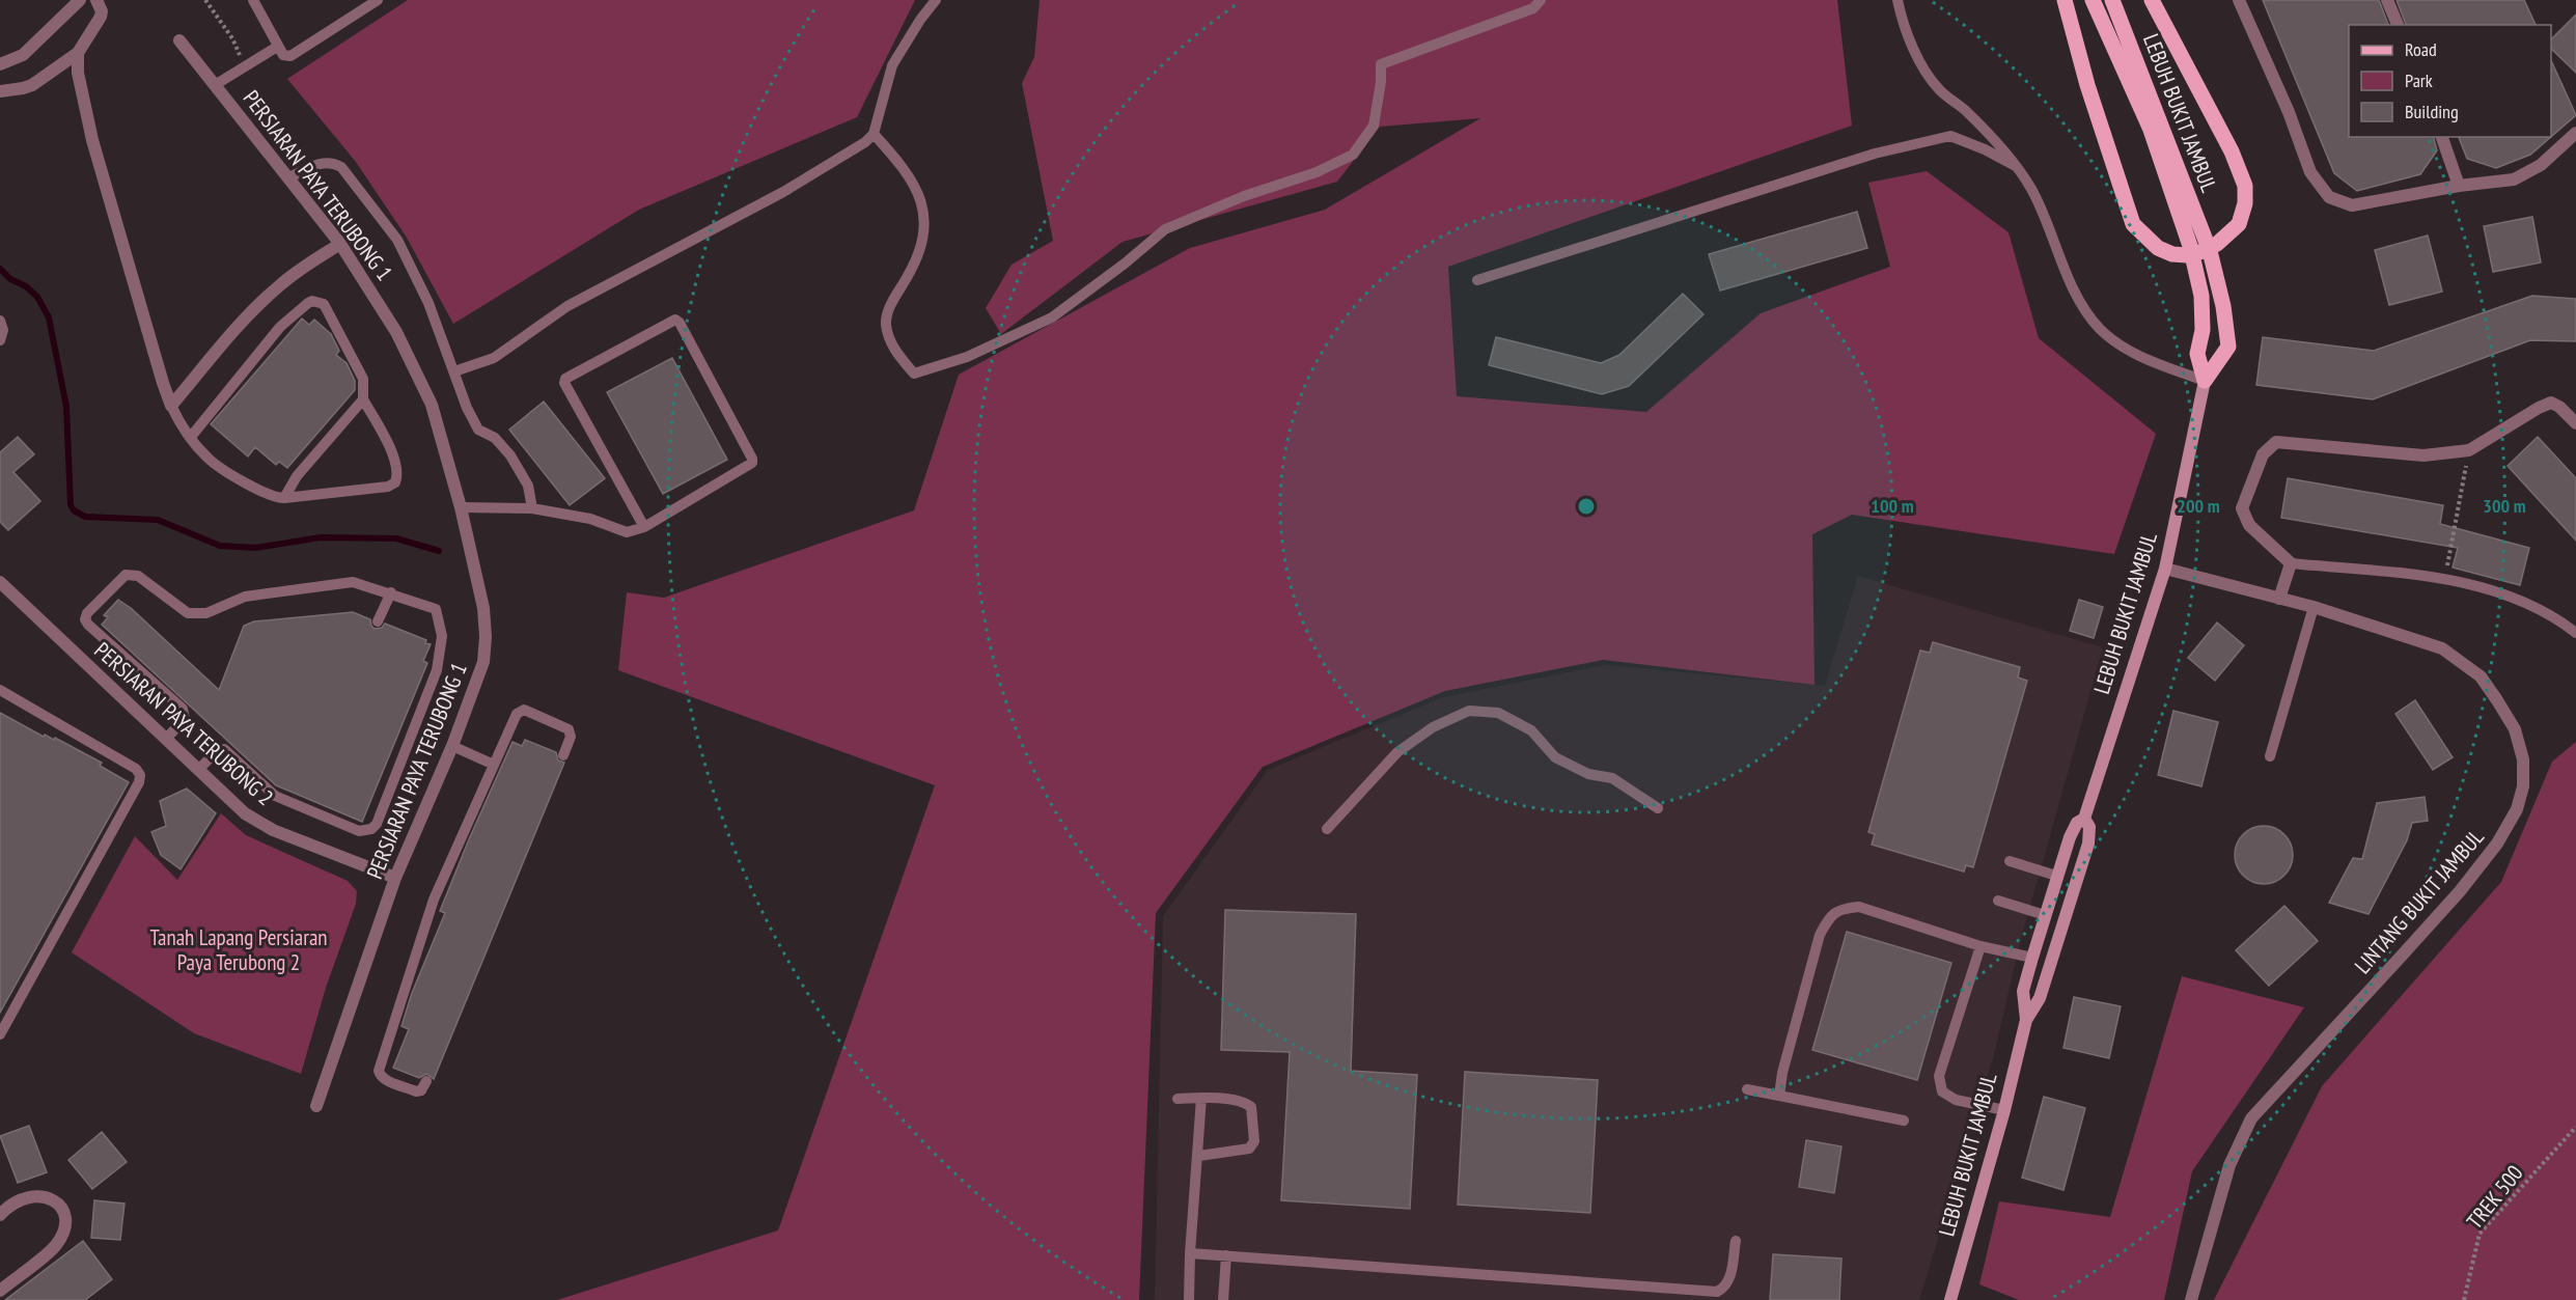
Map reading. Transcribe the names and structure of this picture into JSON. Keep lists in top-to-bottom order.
{
  "streets": {
    "main road": ["LEBUH BUKIT JAMBUL"],
    "street": ["PERSIARAN PAYA TERUBONG 1", "PERSIARAN PAYA TERUBONG 2", "LINTANG BUKIT JAMBUL"],
    "path": ["TREK 500"]
  },
  "crossings": [
    ["LEBUH BUKIT JAMBUL", "LINTANG BUKIT JAMBUL"],
    ["PERSIARAN PAYA TERUBONG 1", "PERSIARAN PAYA TERUBONG 2"]
  ],
  "parks": ["Tanah Lapang Persiaran Paya Terubong 2"],
  "legend": ["Road", "Park", "Building"],
  "rings": ["100 m", "200 m", "300 m"]
}
